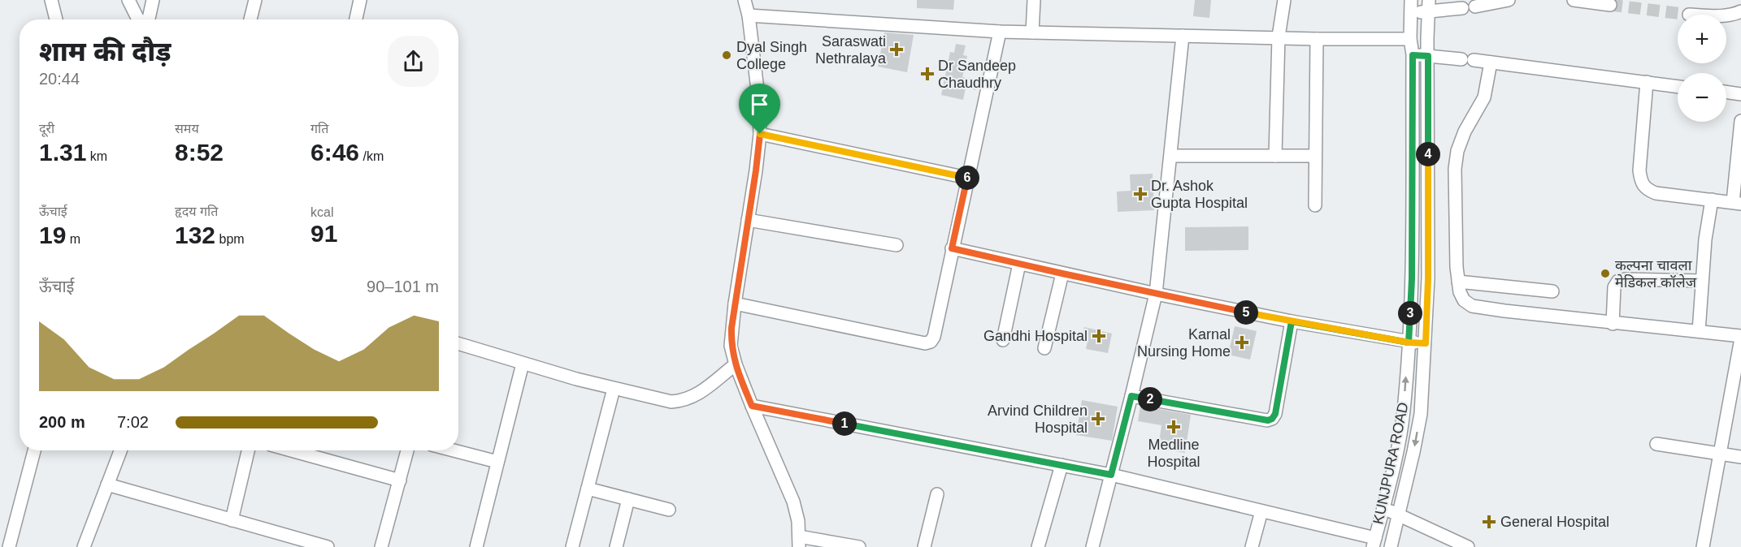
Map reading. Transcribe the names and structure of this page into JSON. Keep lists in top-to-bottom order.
{
  "streets": {
    "street": ["KUNJPURA ROAD"]
  },
  "places": {
    "health": [
      "Saraswati Nethralaya",
      "Dr Sandeep Chaudhry",
      "Dr. Ashok Gupta Hospital",
      "Gandhi Hospital",
      "Karnal Nursing Home",
      "Arvind Children Hospital",
      "Medline Hospital",
      "General Hospital"
    ],
    "other": ["Dyal Singh College", "कल्पना चावला मेडिकल कॉलेज"]
  },
  "page": {
    "map_buttons": ["+", "−"],
    "heading": ["शाम की दौड़", "20:44"],
    "stats": [
      ["दूरी", "1.31 km"],
      ["समय", "8:52"],
      ["गति", "6:46 /km"],
      ["ऊँचाई", "19 m"],
      ["हृदय गति", "132 bpm"],
      ["kcal", "91"]
    ],
    "pins": [
      "4",
      "6",
      "5",
      "3",
      "2",
      "1"
    ],
    "chart": ["ऊँचाई", "90–101 m"],
    "list": [
      {
        "name": "200 m",
        "note": "7:02"
      }
    ]
  }
}
